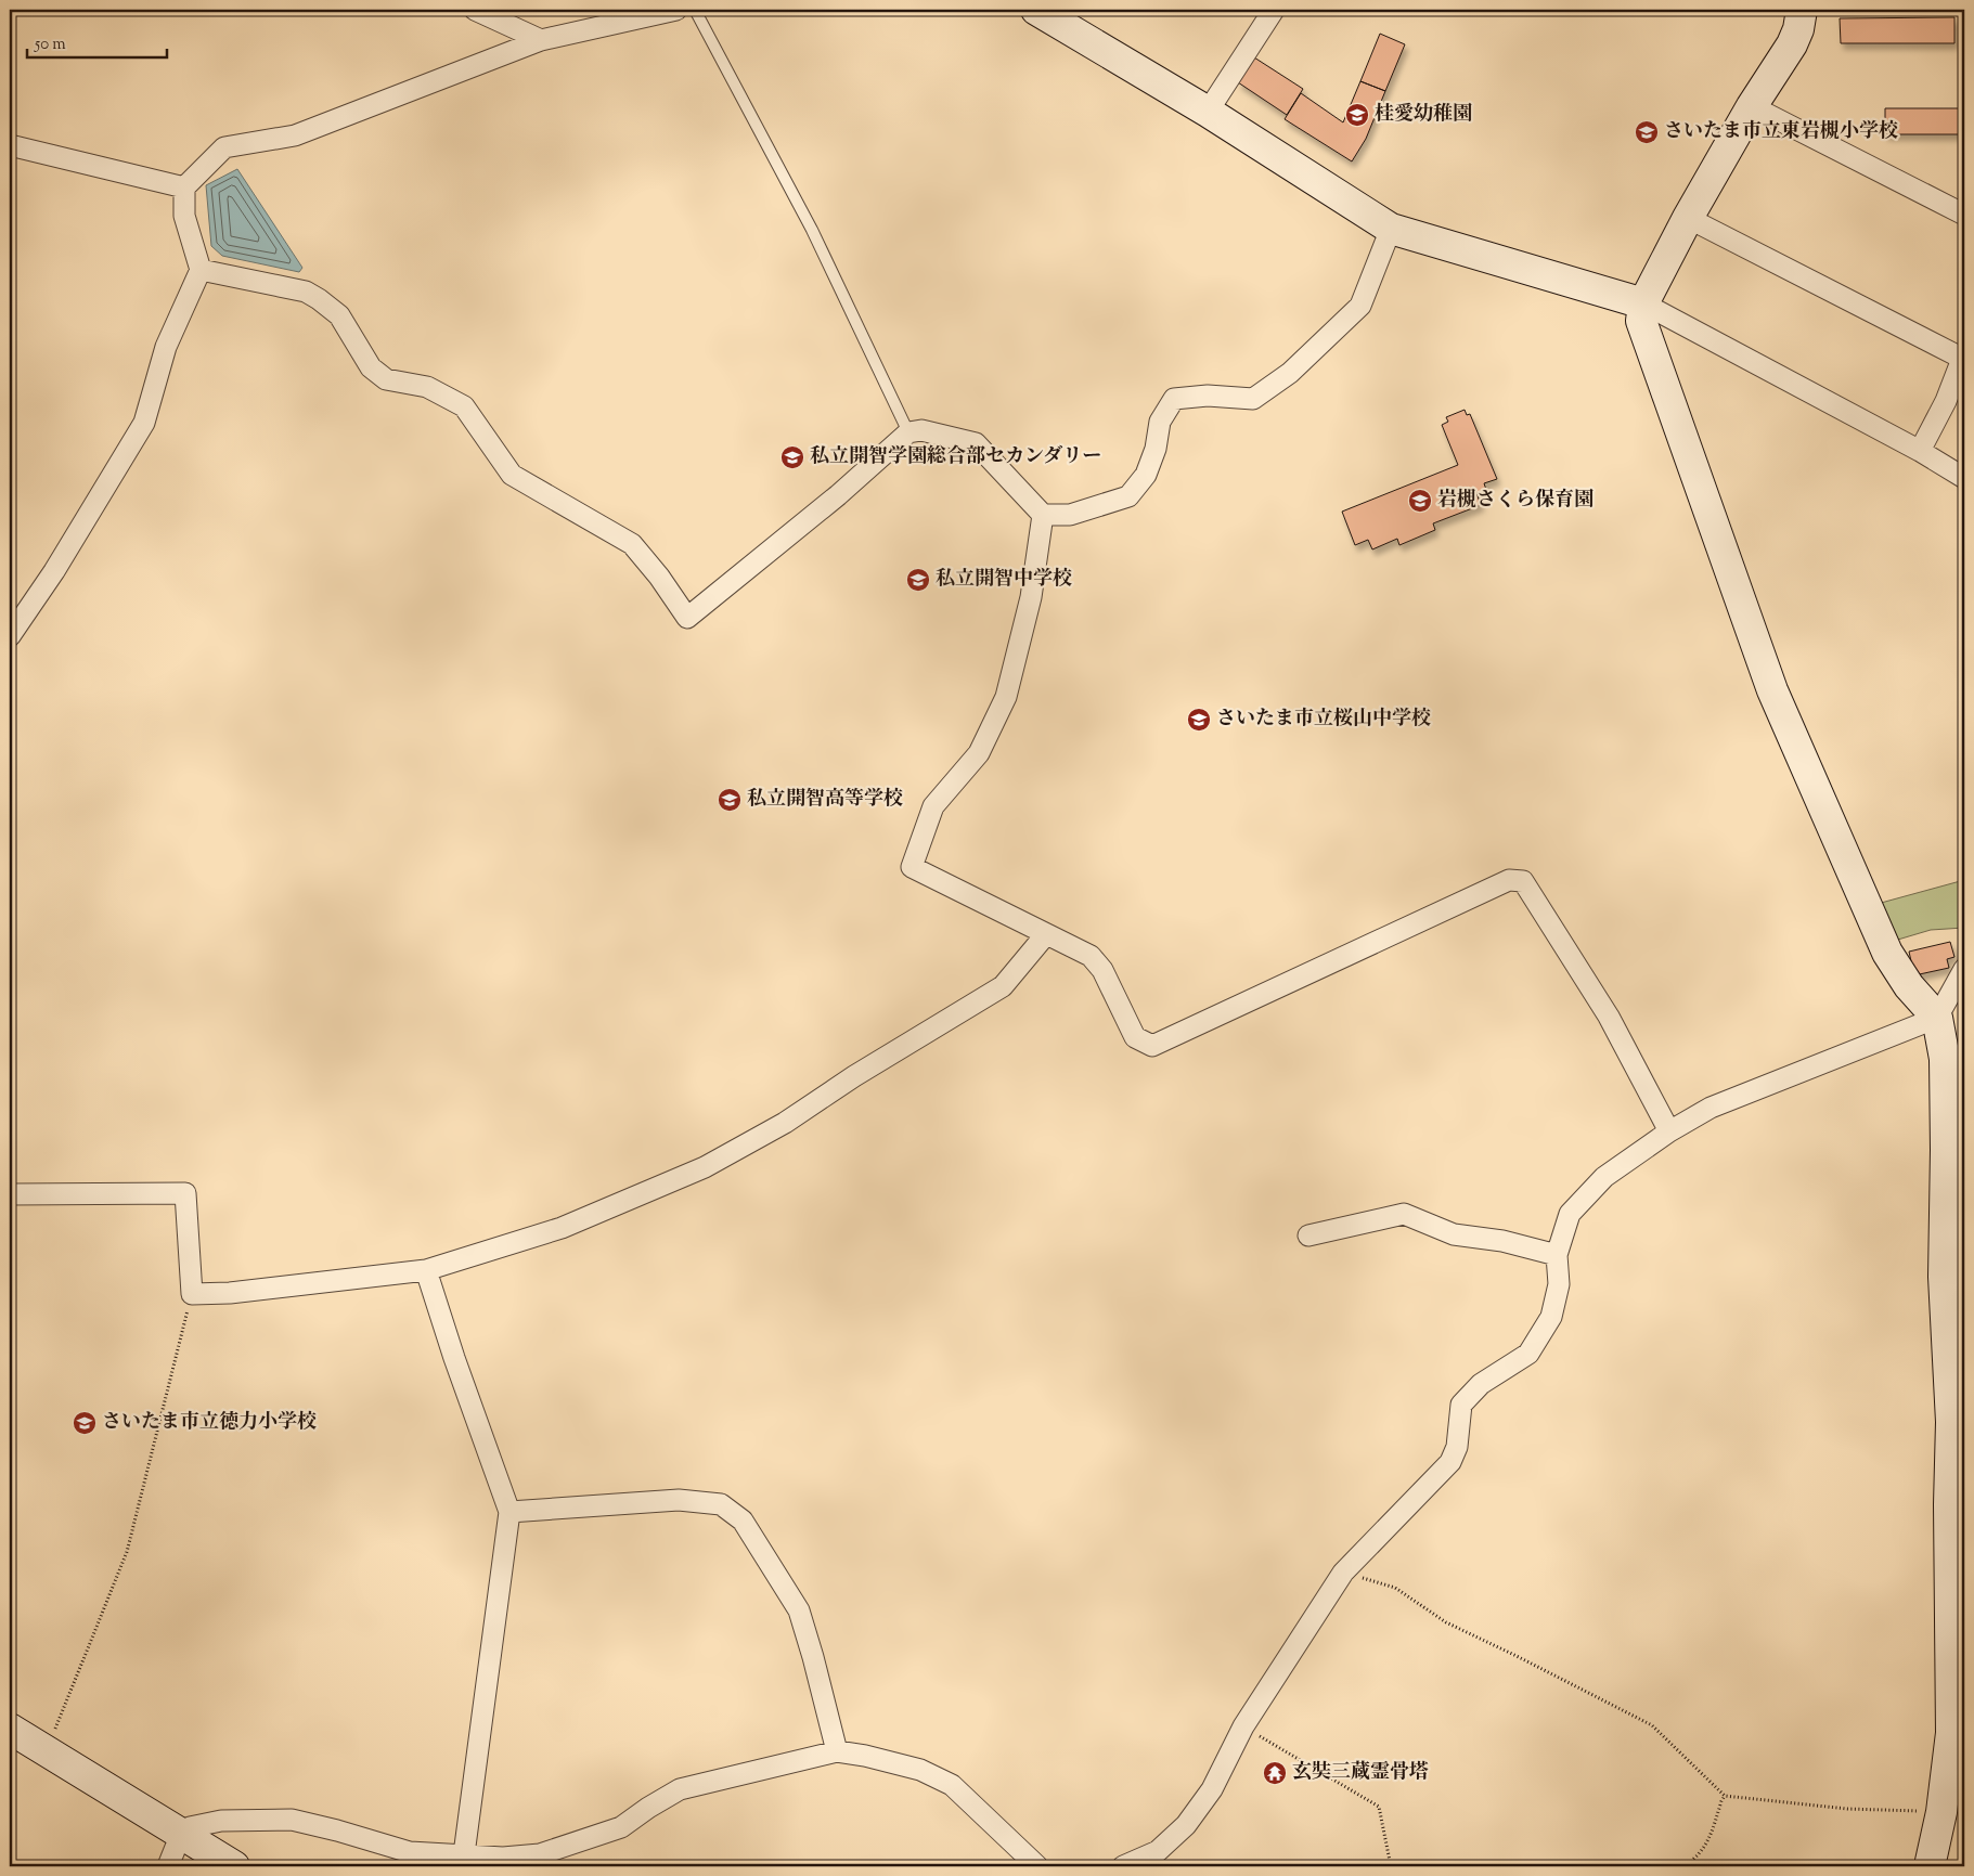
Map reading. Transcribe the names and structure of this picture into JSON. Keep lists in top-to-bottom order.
{
  "places": {
    "school or university": [
      "桂愛幼稚園",
      "さいたま市立東岩槻小学校",
      "私立開智学園総合部セカンダリー",
      "岩槻さくら保育園",
      "私立開智中学校",
      "さいたま市立桜山中学校",
      "私立開智高等学校",
      "さいたま市立徳力小学校"
    ],
    "temple": ["玄奘三蔵霊骨塔"]
  },
  "scale_bar": "50 m"
}
